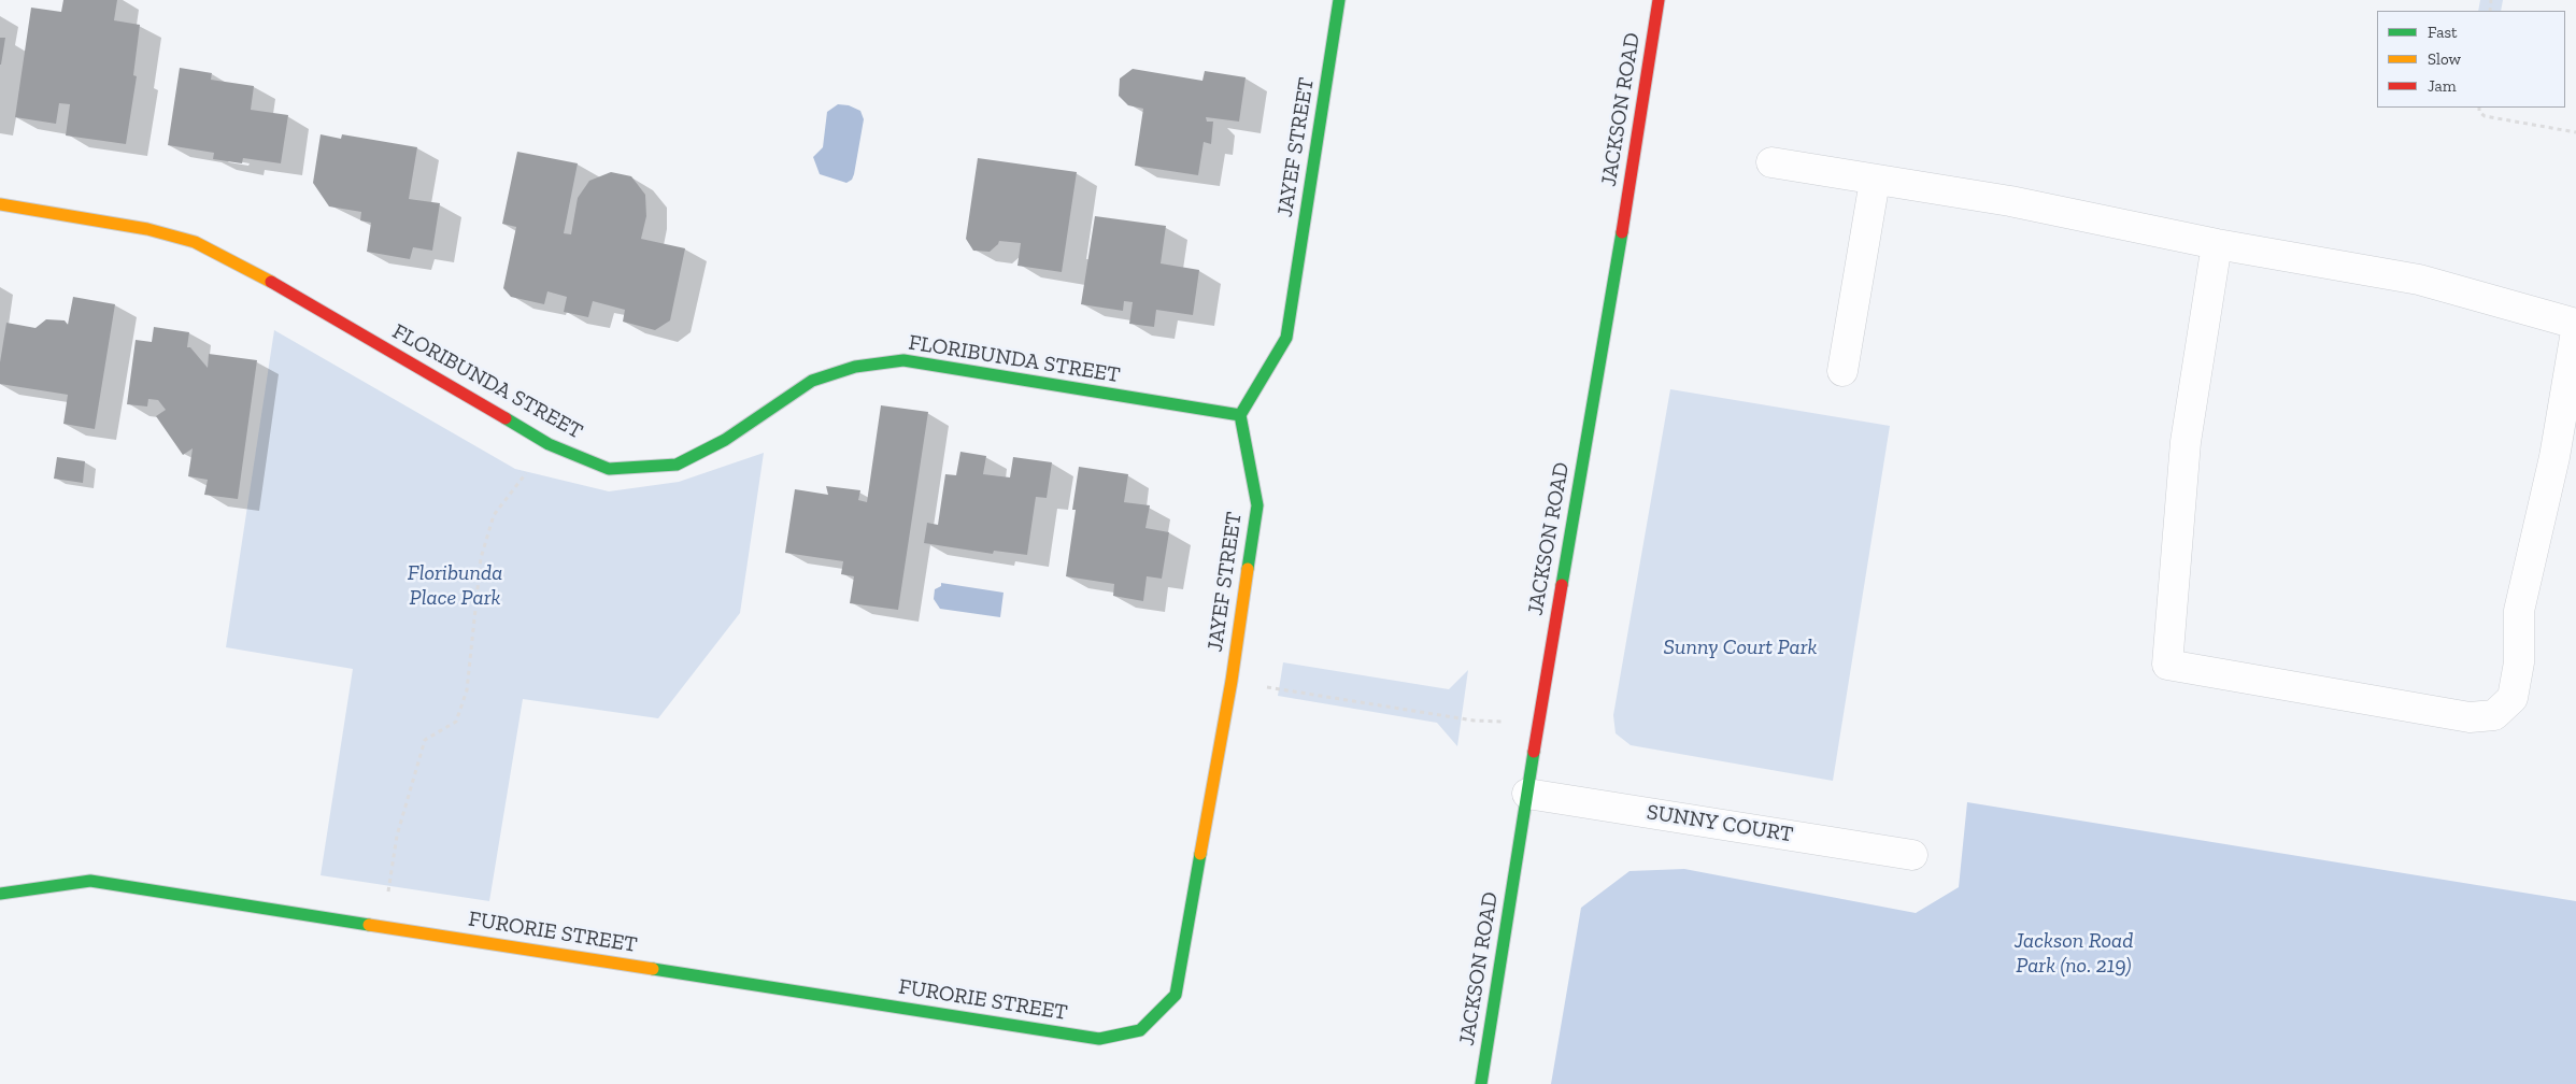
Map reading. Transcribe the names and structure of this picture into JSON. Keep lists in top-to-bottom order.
{
  "streets": {
    "street": [
      "JACKSON ROAD",
      "JAYEF STREET",
      "FLORIBUNDA STREET",
      "SUNNY COURT",
      "FURORIE STREET"
    ]
  },
  "crossings": [
    ["JACKSON ROAD", "SUNNY COURT"],
    ["JAYEF STREET", "FLORIBUNDA STREET"],
    ["JAYEF STREET", "FURORIE STREET"]
  ],
  "parks": ["Floribunda Place Park", "Sunny Court Park", "Jackson Road Park (no. 219)"],
  "legend": ["Fast", "Slow", "Jam"]
}
